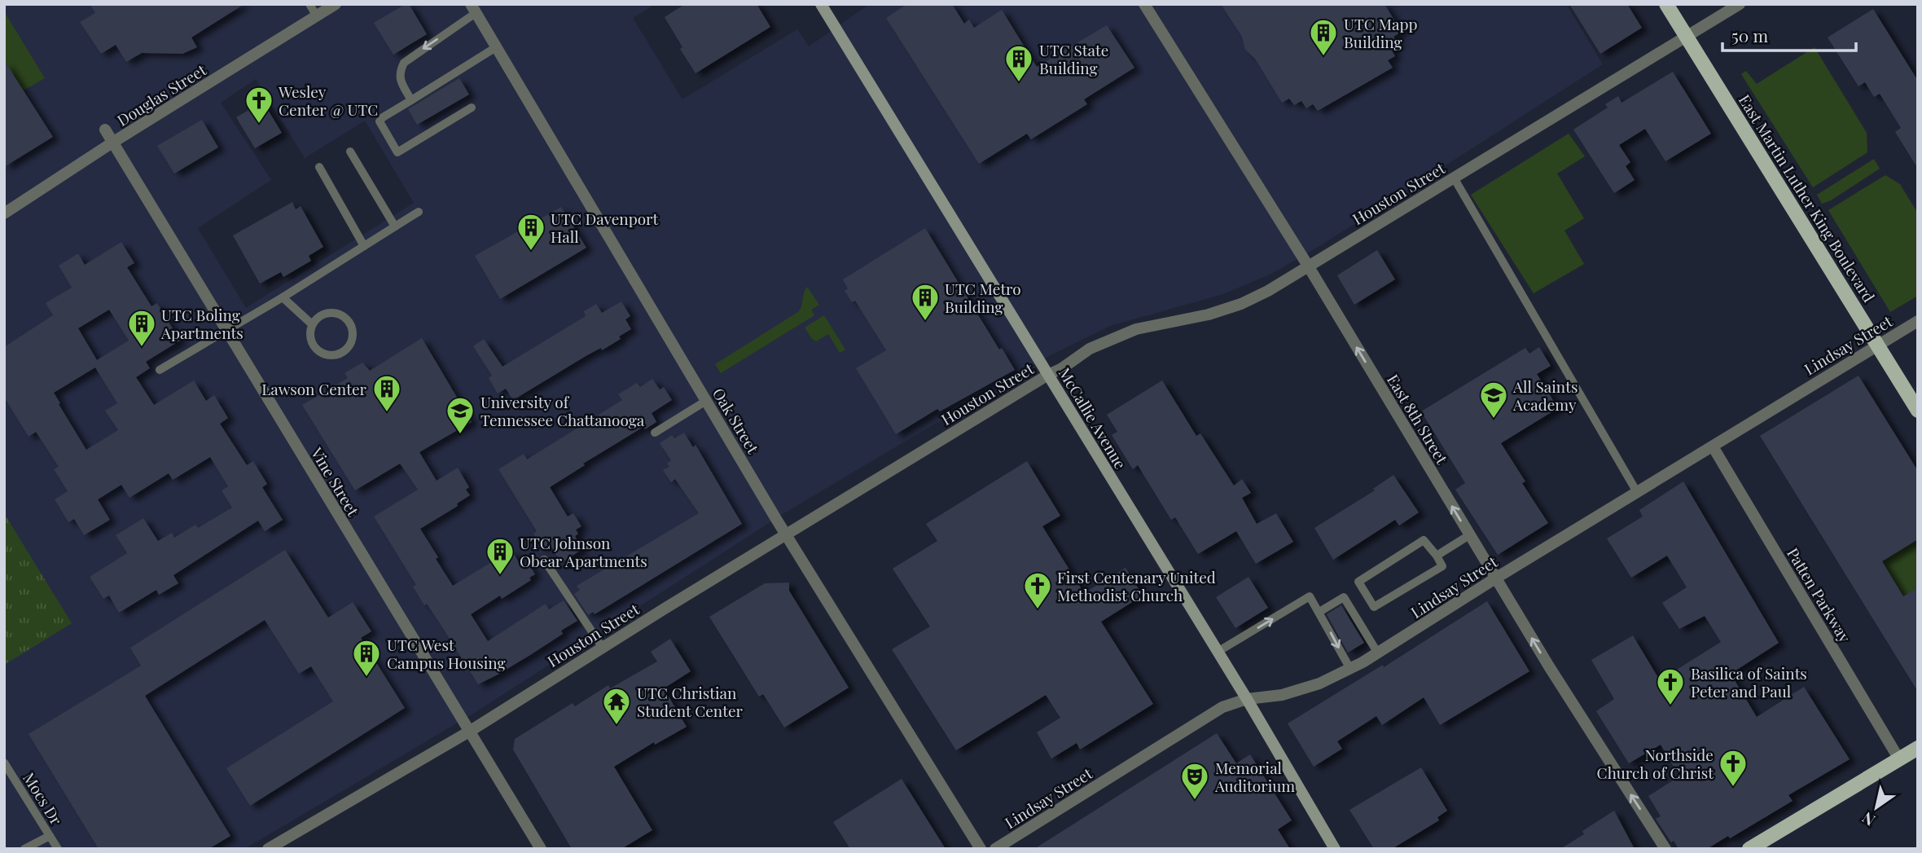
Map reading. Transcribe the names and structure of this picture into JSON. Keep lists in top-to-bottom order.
{
  "streets": {
    "main road": ["East Martin Luther King Boulevard", "McCallie Avenue"],
    "street": [
      "Douglas Street",
      "Houston Street",
      "Lindsay Street",
      "East 8th Street",
      "Oak Street",
      "Vine Street",
      "Patten Parkway"
    ],
    "lane": ["Mocs Dr"]
  },
  "crossings": [
    ["Douglas Street", "Vine Street"],
    ["Houston Street", "East Martin Luther King Boulevard"],
    ["Houston Street", "McCallie Avenue"],
    ["Houston Street", "East 8th Street"],
    ["Houston Street", "Oak Street"],
    ["Houston Street", "Vine Street"],
    ["East Martin Luther King Boulevard", "Lindsay Street"],
    ["Lindsay Street", "McCallie Avenue"],
    ["Lindsay Street", "East 8th Street"],
    ["Lindsay Street", "Patten Parkway"]
  ],
  "one_way": ["East 8th Street"],
  "places": {
    "building": [
      "UTC Mapp Building",
      "UTC State Building",
      "UTC Davenport Hall",
      "UTC Metro Building",
      "UTC Boling Apartments",
      "Lawson Center",
      "UTC Johnson Obear Apartments",
      "UTC West Campus Housing"
    ],
    "church": [
      "Wesley Center @ UTC",
      "First Centenary United Methodist Church",
      "Basilica of Saints Peter and Paul",
      "Northside Church of Christ"
    ],
    "school or university": ["All Saints Academy", "University of Tennessee Chattanooga"],
    "temple": ["UTC Christian Student Center"],
    "theatre": ["Memorial Auditorium"]
  },
  "scale_bar": "50 m",
  "north": "bottom left"
}
